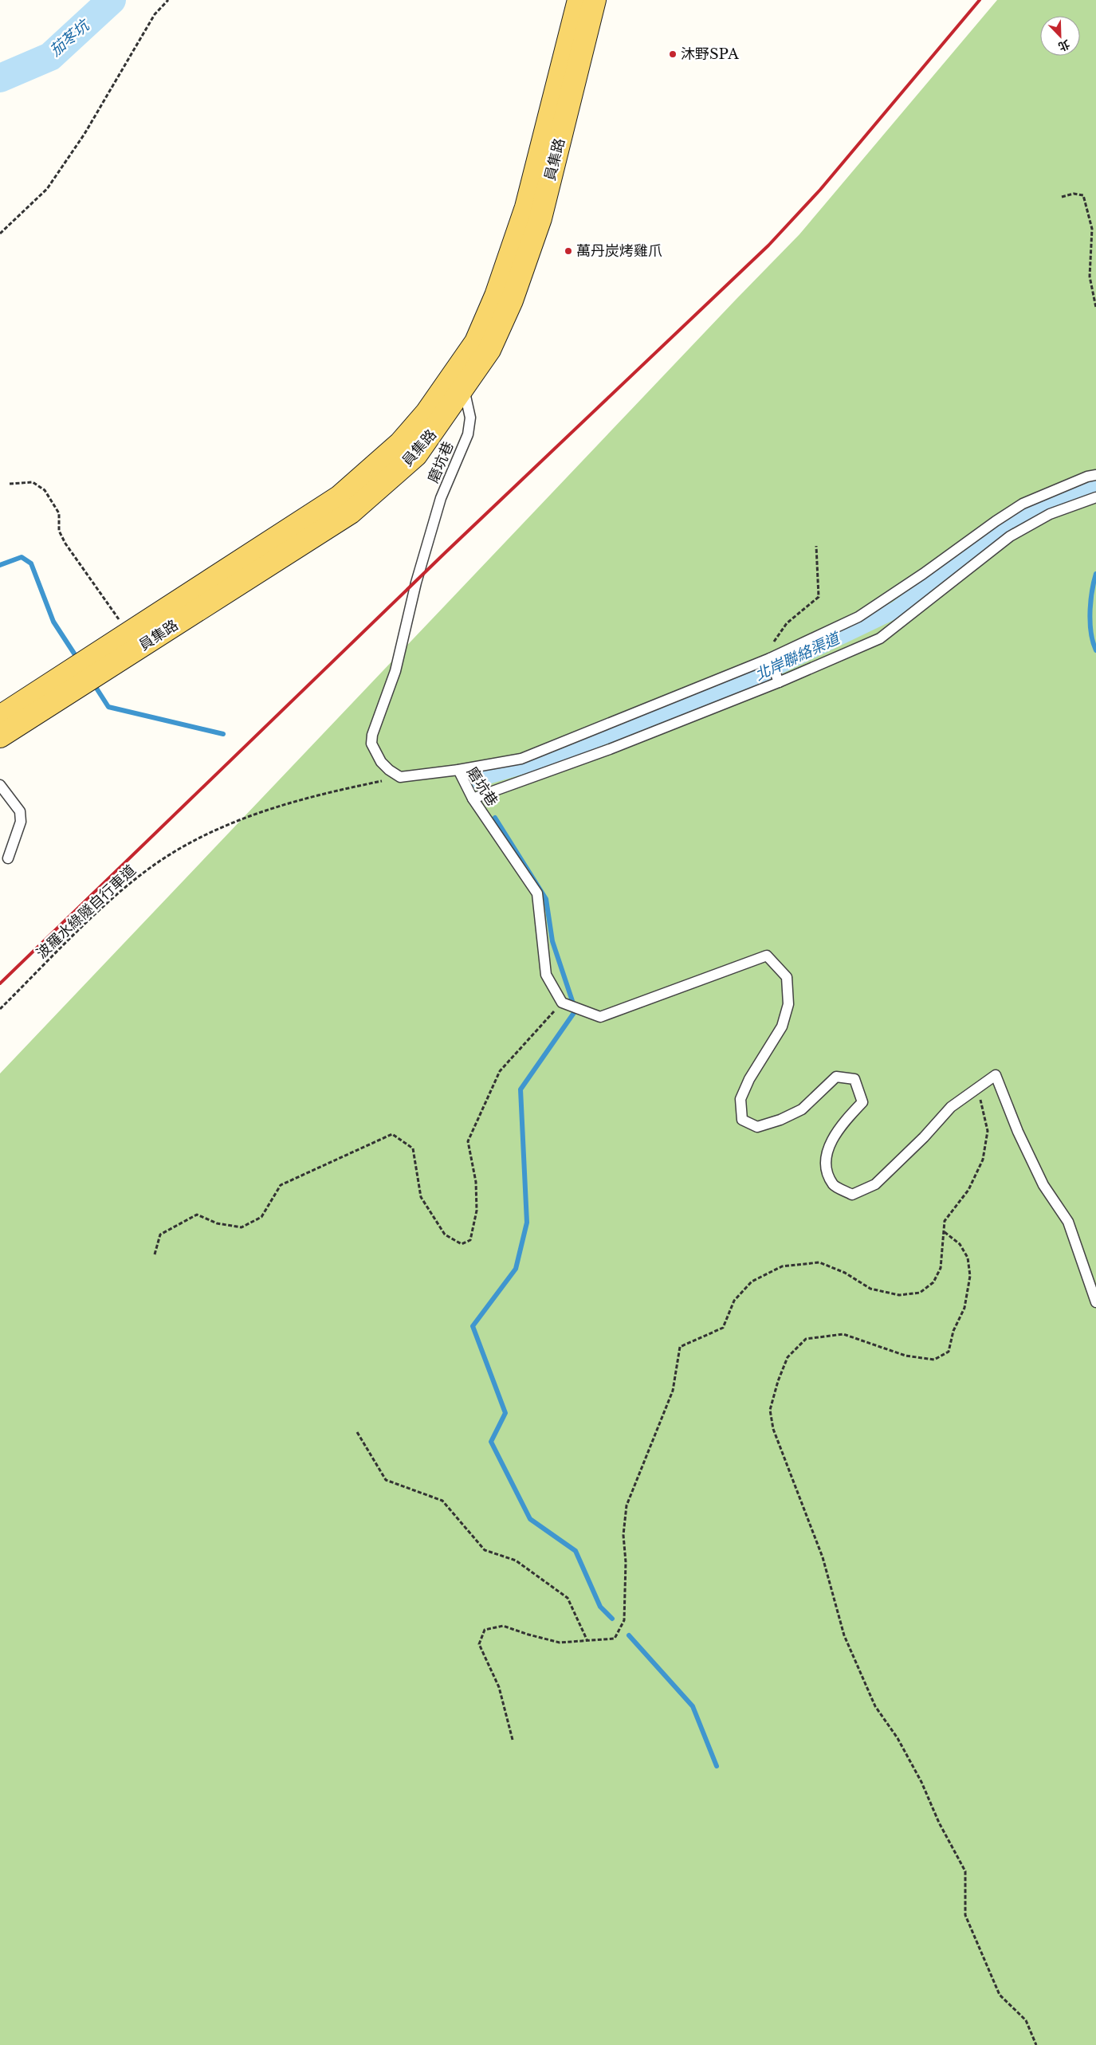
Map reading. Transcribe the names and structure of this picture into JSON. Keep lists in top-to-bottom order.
{
  "streets": {
    "main road": ["員集路"],
    "lane": ["磨坑巷"],
    "path": ["波羅水綠隧自行車道"]
  },
  "crossings": [
    ["員集路", "磨坑巷"],
    ["磨坑巷", "波羅水綠隧自行車道"]
  ],
  "water": ["茄苳坑", "北岸聯絡渠道"],
  "places": ["沐野SPA", "萬丹炭烤雞爪"],
  "north": "bottom right"
}
